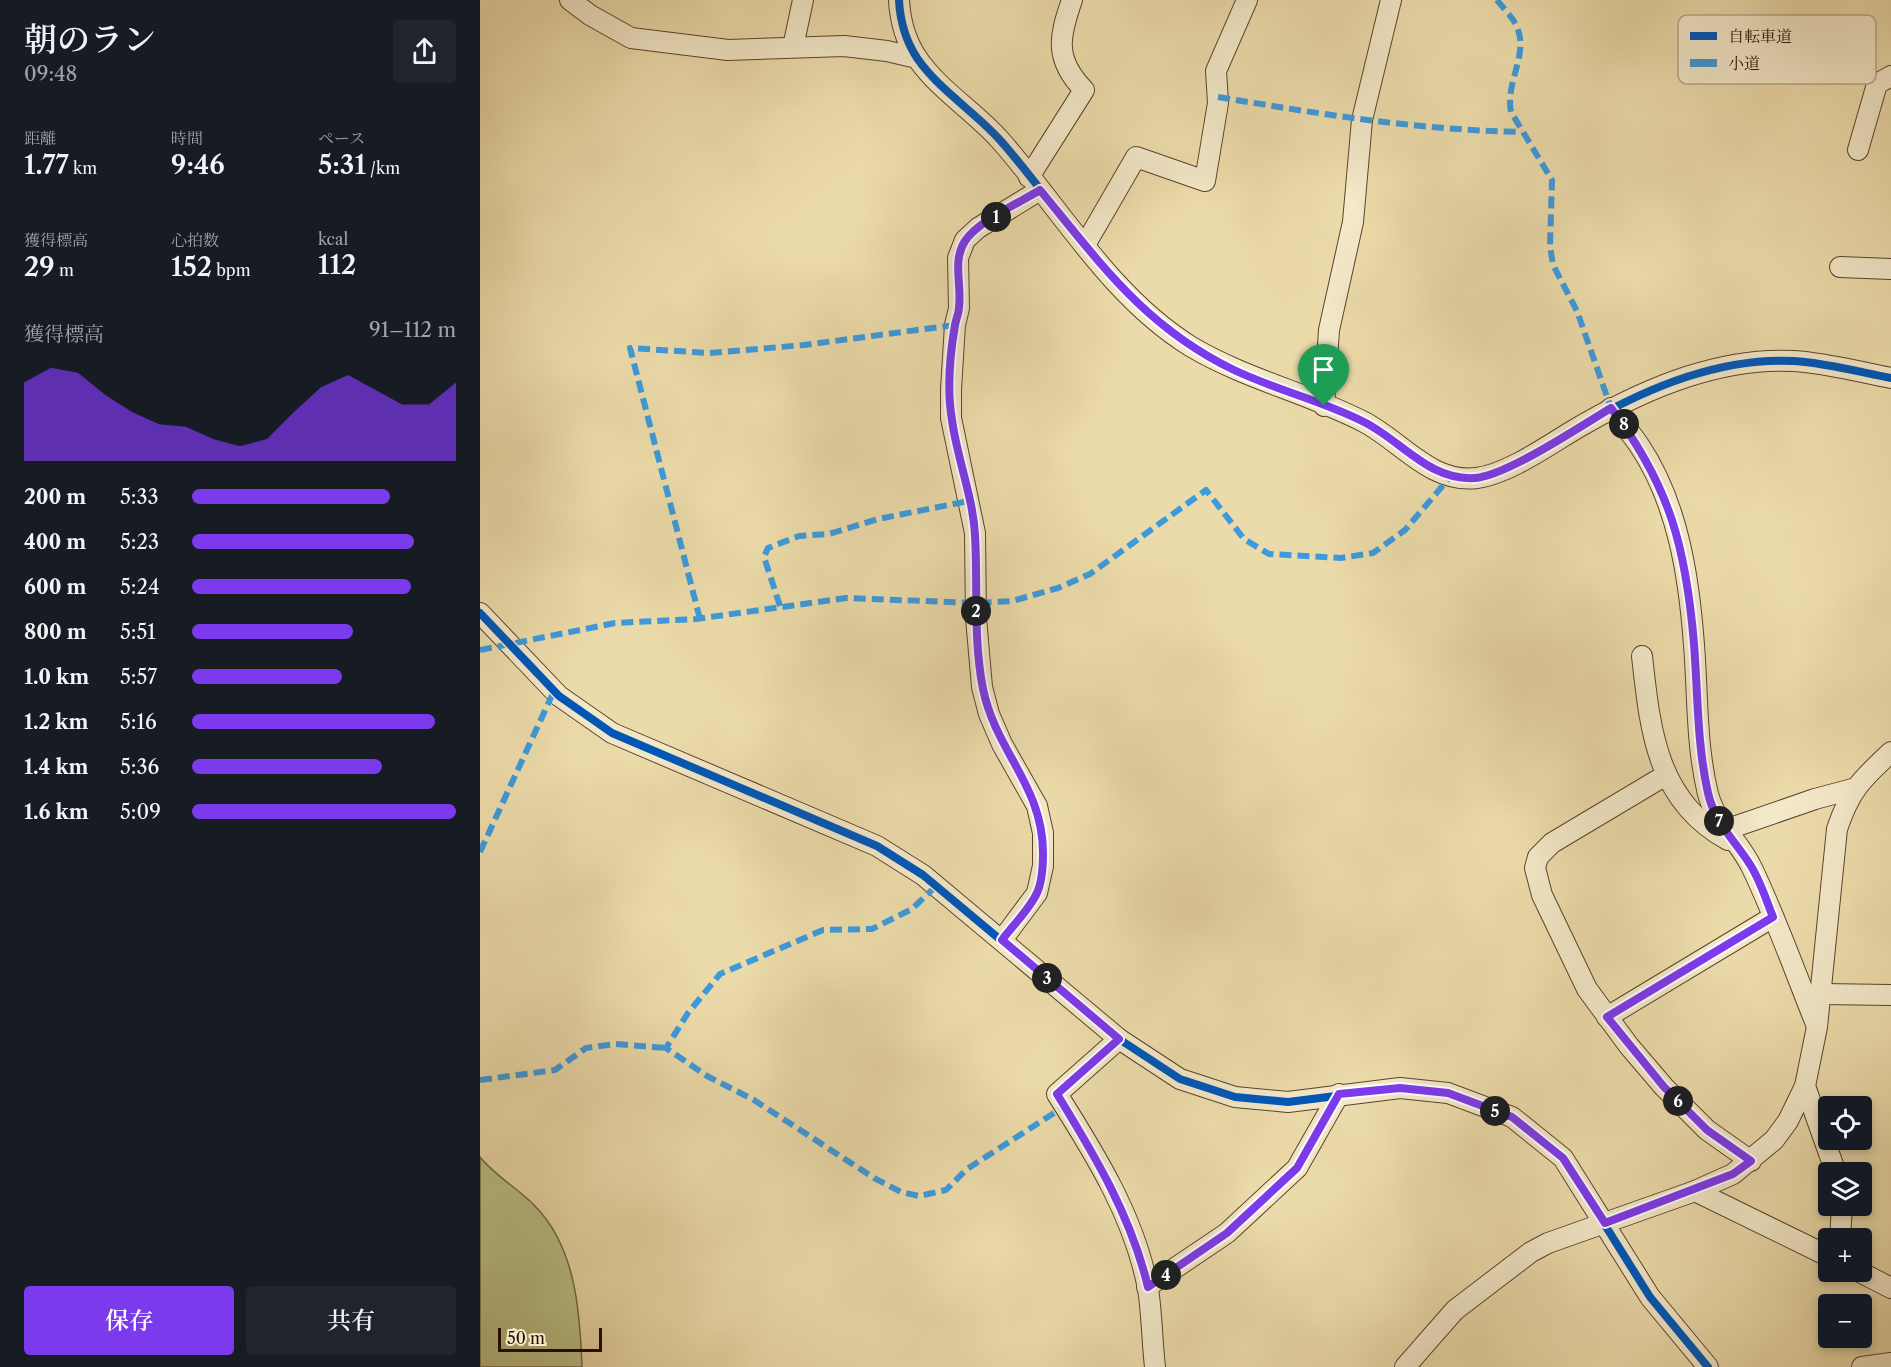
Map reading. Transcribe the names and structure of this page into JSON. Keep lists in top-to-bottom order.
{
  "legend": ["自転車道", "小道"],
  "scale_bar": "50 m",
  "page": {
    "heading": ["朝のラン", "09:48"],
    "stats": [
      ["距離", "1.77 km"],
      ["時間", "9:46"],
      ["ペース", "5:31 /km"],
      ["獲得標高", "29 m"],
      ["心拍数", "152 bpm"],
      ["kcal", "112"]
    ],
    "pins": [
      "1",
      "8",
      "2",
      "7",
      "3",
      "6",
      "5",
      "4"
    ],
    "chart": ["獲得標高", "91–112 m"],
    "list": [
      {
        "name": "200 m",
        "note": "5:33"
      },
      {
        "name": "400 m",
        "note": "5:23"
      },
      {
        "name": "600 m",
        "note": "5:24"
      },
      {
        "name": "800 m",
        "note": "5:51"
      },
      {
        "name": "1.0 km",
        "note": "5:57"
      },
      {
        "name": "1.2 km",
        "note": "5:16"
      },
      {
        "name": "1.4 km",
        "note": "5:36"
      },
      {
        "name": "1.6 km",
        "note": "5:09"
      }
    ],
    "map_buttons": ["+", "−"],
    "buttons": ["保存", "共有"],
    "scale": "50 m"
  }
}
